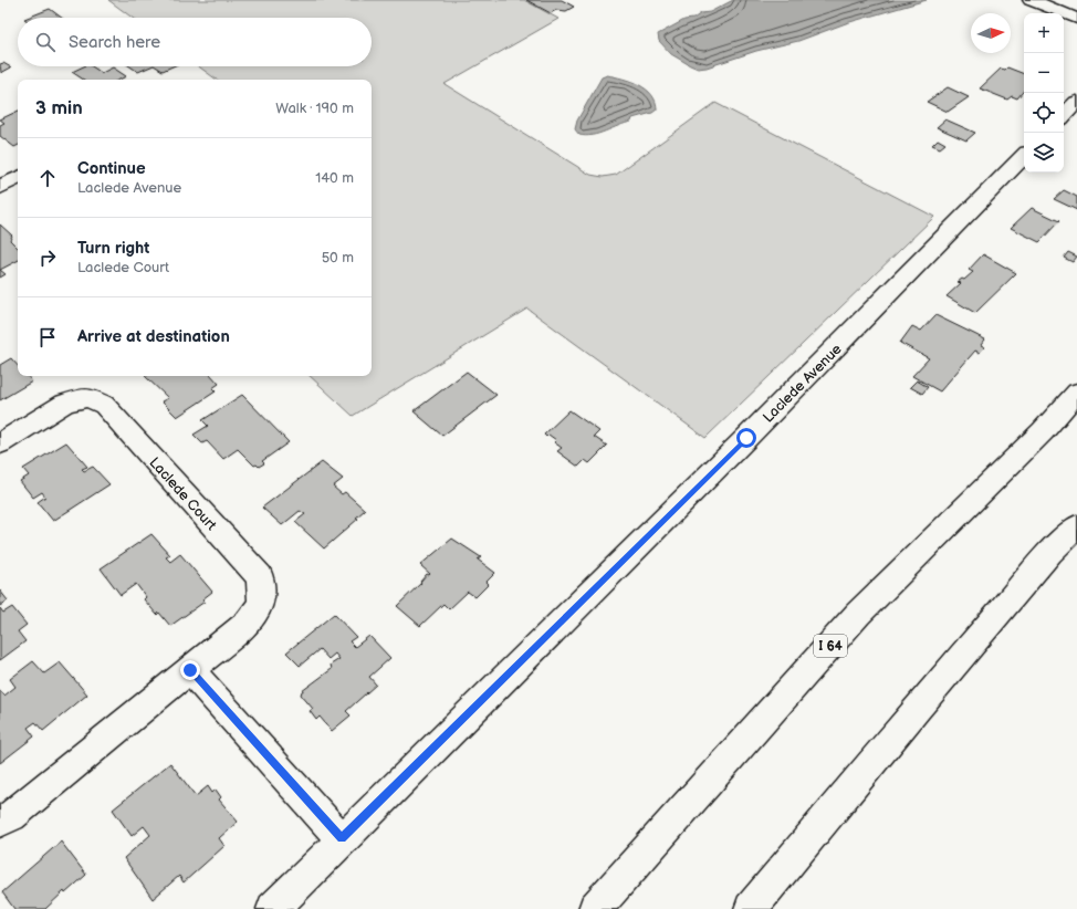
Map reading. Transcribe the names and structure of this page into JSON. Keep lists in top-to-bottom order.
{
  "streets": {
    "main road": ["Laclede Avenue", "Laclede Court", "I 64"]
  },
  "north": "right",
  "page": {
    "map_buttons": ["+", "−"],
    "search": "Search here",
    "heading": ["3 min", "Walk · 190 m"],
    "list": [
      ["Continue", "Laclede Avenue", "140 m"],
      ["Turn right", "Laclede Court", "50 m"],
      "Arrive at destination"
    ]
  }
}
